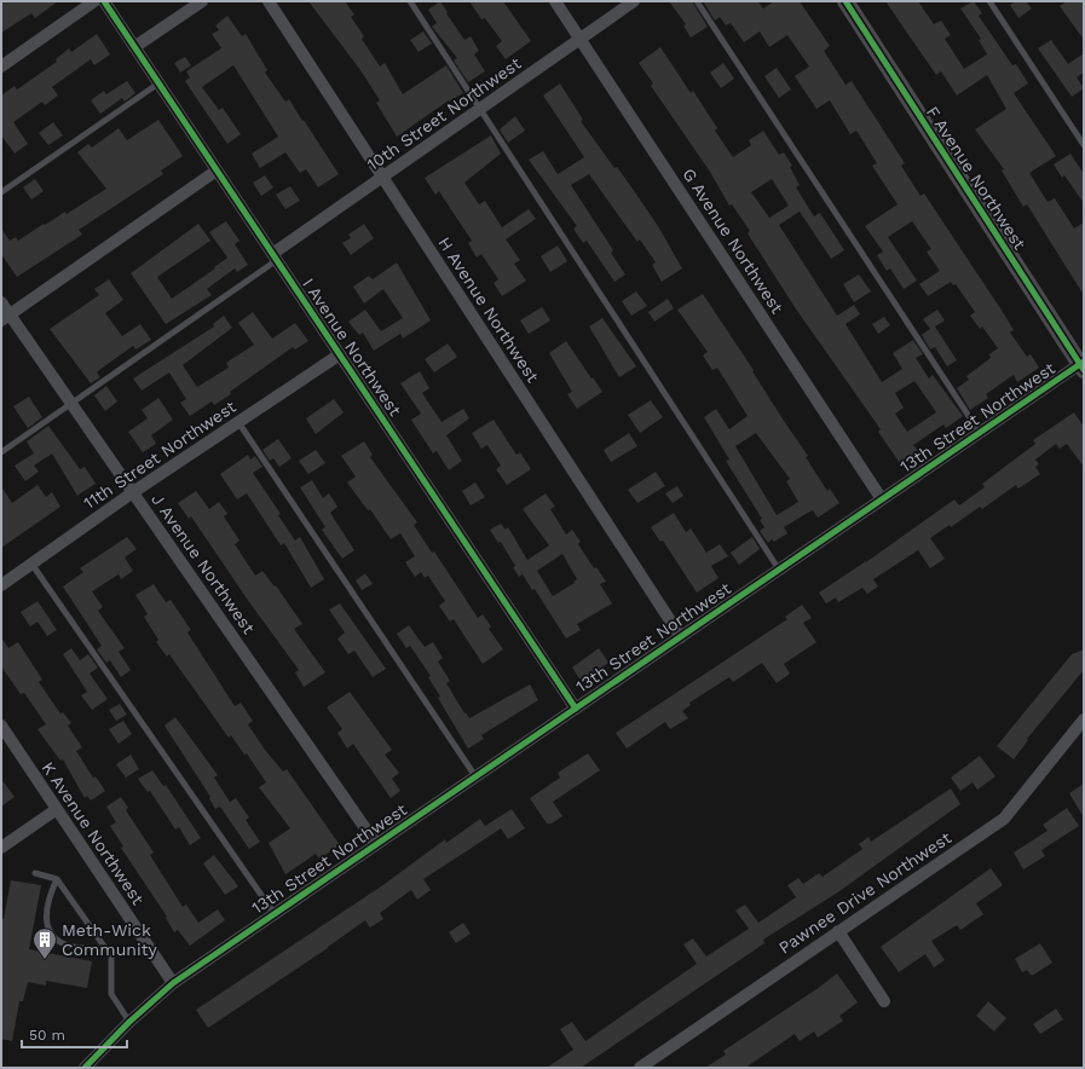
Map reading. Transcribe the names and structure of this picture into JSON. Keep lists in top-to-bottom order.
{
  "streets": {
    "main road": ["F Avenue Northwest"],
    "street": [
      "10th Street Northwest",
      "G Avenue Northwest",
      "H Avenue Northwest",
      "I Avenue Northwest",
      "13th Street Northwest",
      "11th Street Northwest",
      "J Avenue Northwest",
      "K Avenue Northwest",
      "Pawnee Drive Northwest"
    ]
  },
  "crossings": [
    ["10th Street Northwest", "G Avenue Northwest"],
    ["10th Street Northwest", "H Avenue Northwest"],
    ["10th Street Northwest", "I Avenue Northwest"],
    ["F Avenue Northwest", "13th Street Northwest"],
    ["G Avenue Northwest", "13th Street Northwest"],
    ["H Avenue Northwest", "13th Street Northwest"],
    ["I Avenue Northwest", "13th Street Northwest"],
    ["I Avenue Northwest", "11th Street Northwest"],
    ["13th Street Northwest", "J Avenue Northwest"],
    ["13th Street Northwest", "K Avenue Northwest"],
    ["11th Street Northwest", "J Avenue Northwest"]
  ],
  "places": {
    "building": ["Meth-Wick Community"]
  },
  "scale_bar": "50 m"
}
